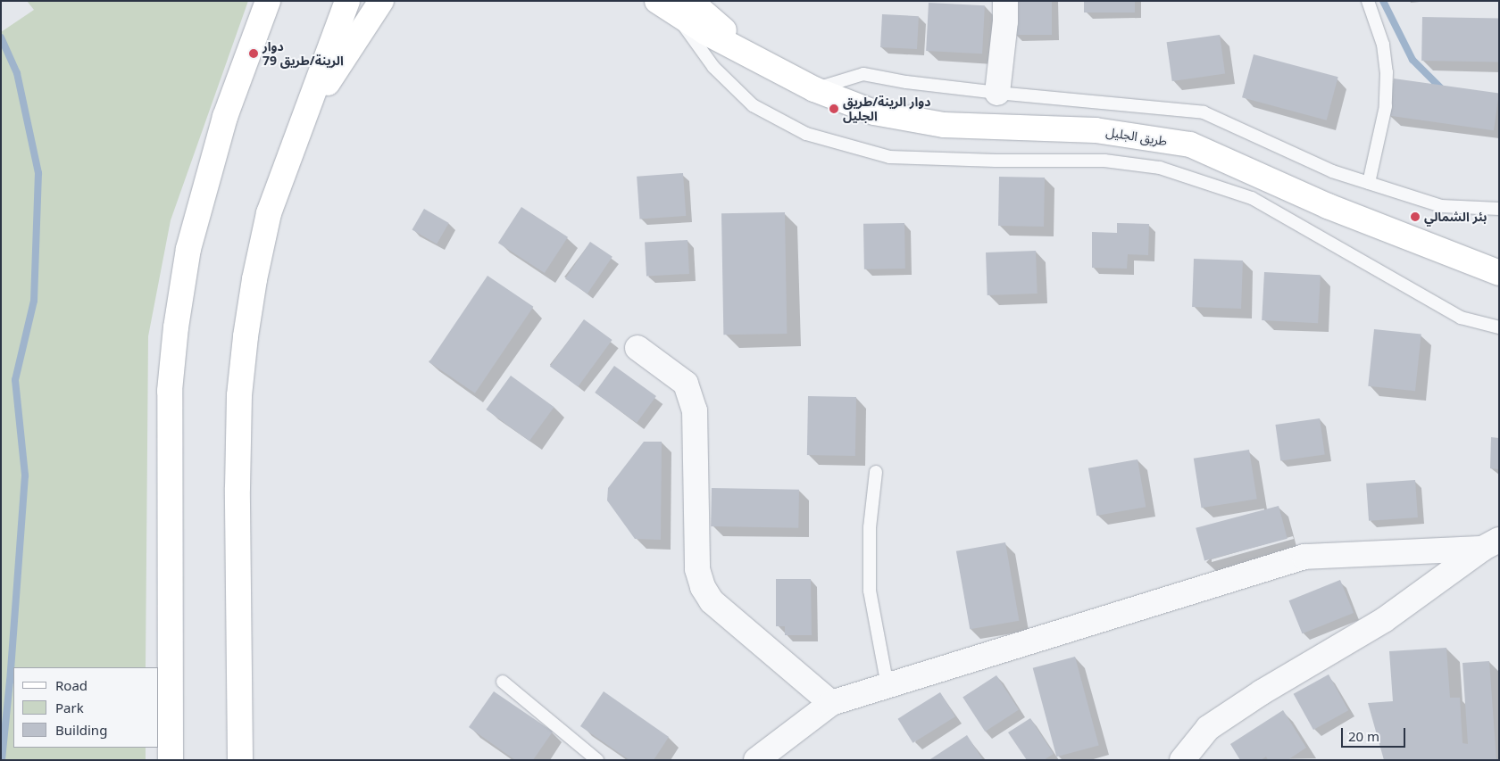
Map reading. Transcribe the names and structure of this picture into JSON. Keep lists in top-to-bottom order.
{
  "streets": {
    "main road": ["طريق الجليل"]
  },
  "places": ["دوار الرينة/طريق 79", "دوار الرينة/طريق الجليل", "بئر الشمالي"],
  "legend": ["Road", "Park", "Building"],
  "scale_bar": "20 m"
}
